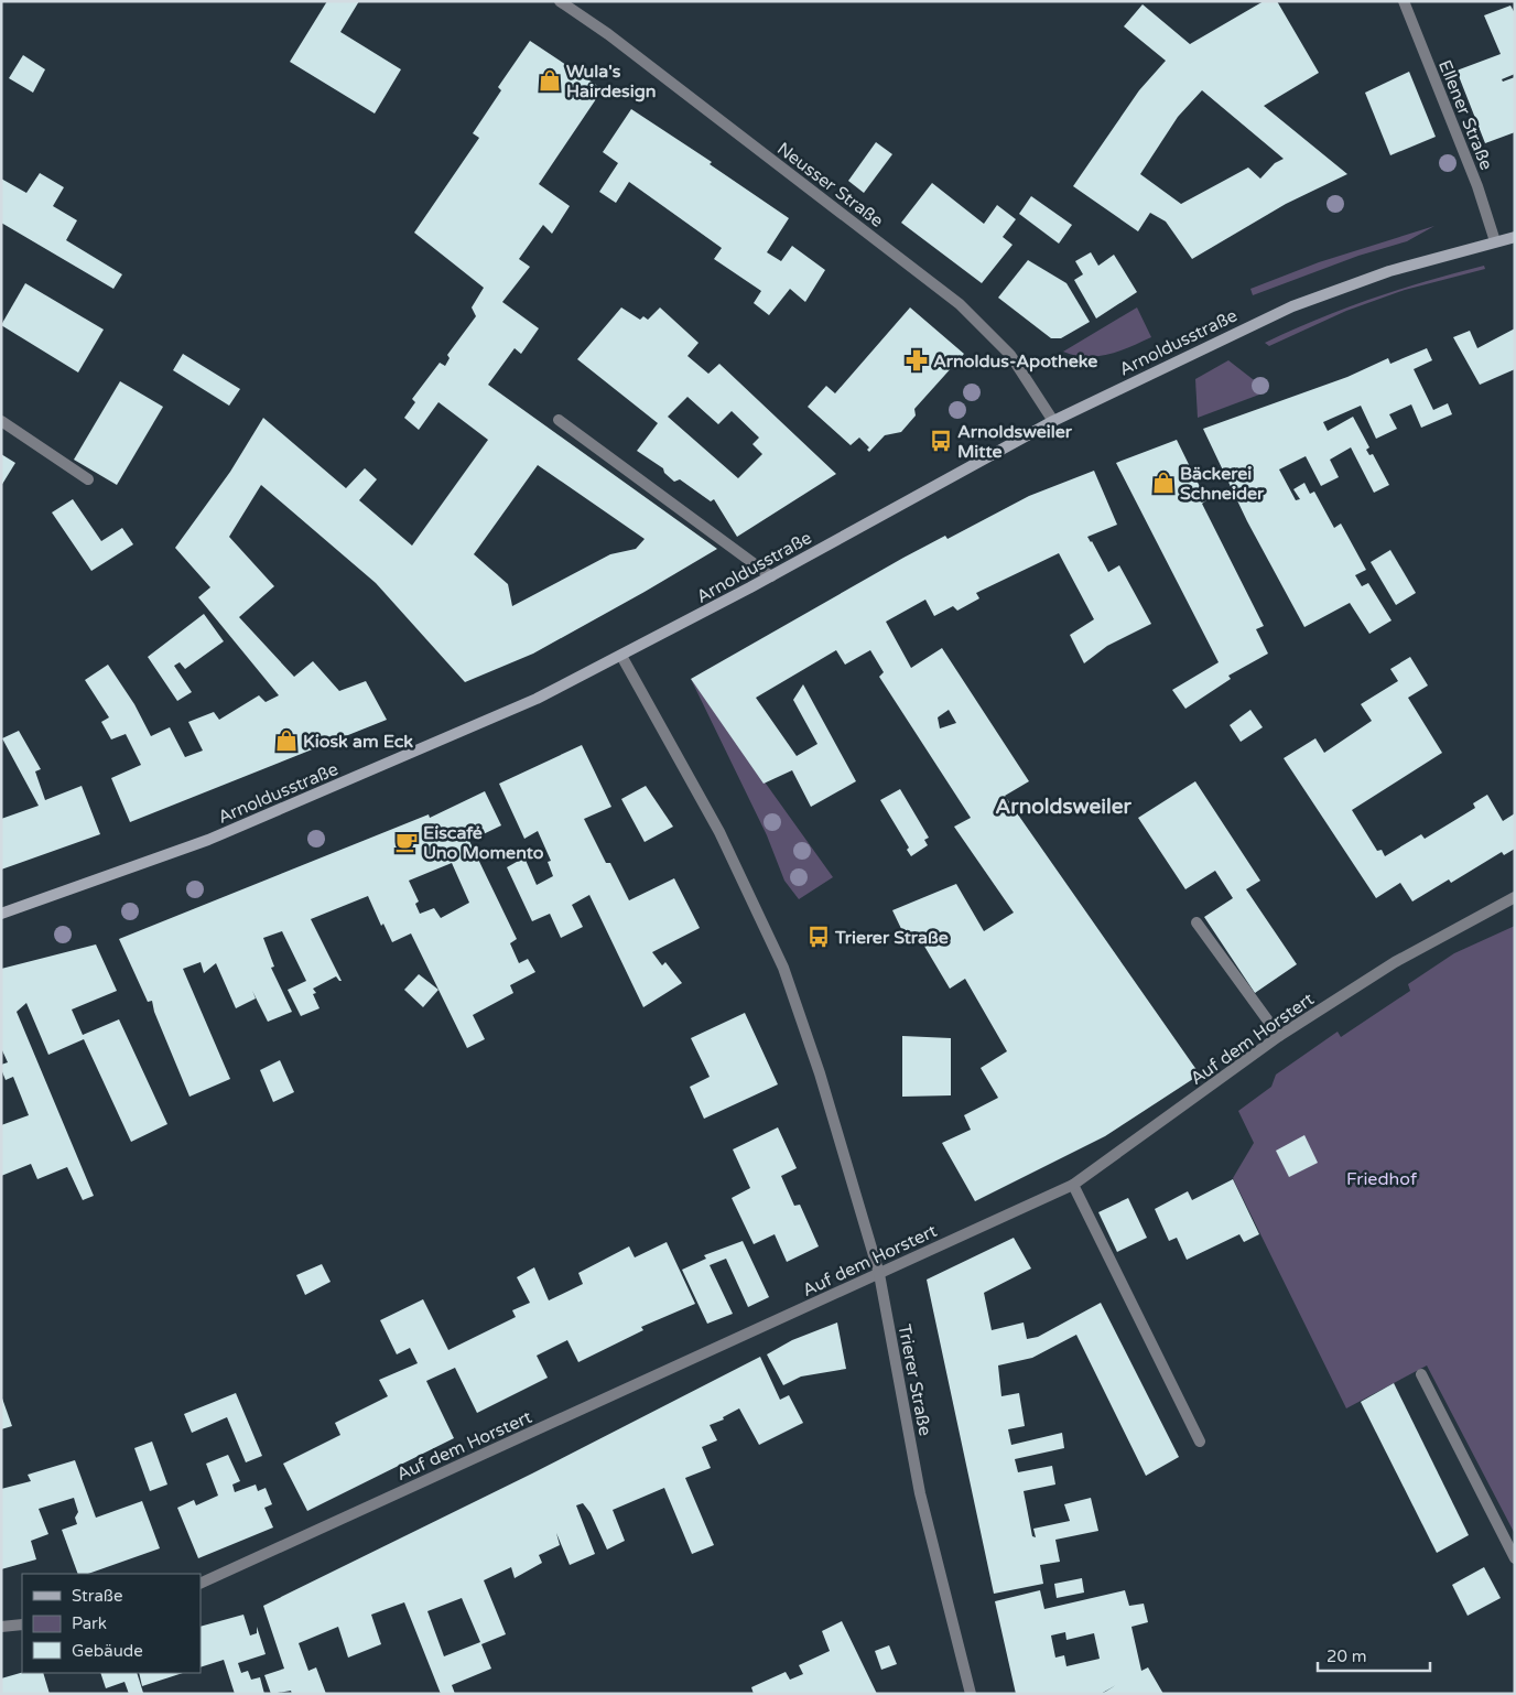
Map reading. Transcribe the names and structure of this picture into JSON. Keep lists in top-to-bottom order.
{
  "streets": {
    "main road": ["Arnoldusstraße"],
    "street": [
      "Ellener Straße",
      "Neusser Straße",
      "Auf dem Horstert",
      "Trierer Straße"
    ]
  },
  "crossings": [
    ["Ellener Straße", "Arnoldusstraße"],
    ["Neusser Straße", "Arnoldusstraße"],
    ["Arnoldusstraße", "Trierer Straße"],
    ["Auf dem Horstert", "Trierer Straße"]
  ],
  "districts": ["Arnoldsweiler"],
  "parks": ["Friedhof"],
  "places": {
    "shop": ["Wula's Hairdesign", "Bäckerei Schneider", "Kiosk am Eck"],
    "pharmacy": ["Arnoldus-Apotheke"],
    "bus stop": ["Arnoldsweiler Mitte", "Trierer Straße"],
    "cafe": ["Eiscafé Uno Momento"]
  },
  "legend": ["Straße", "Park", "Gebäude"],
  "scale_bar": "20 m"
}
